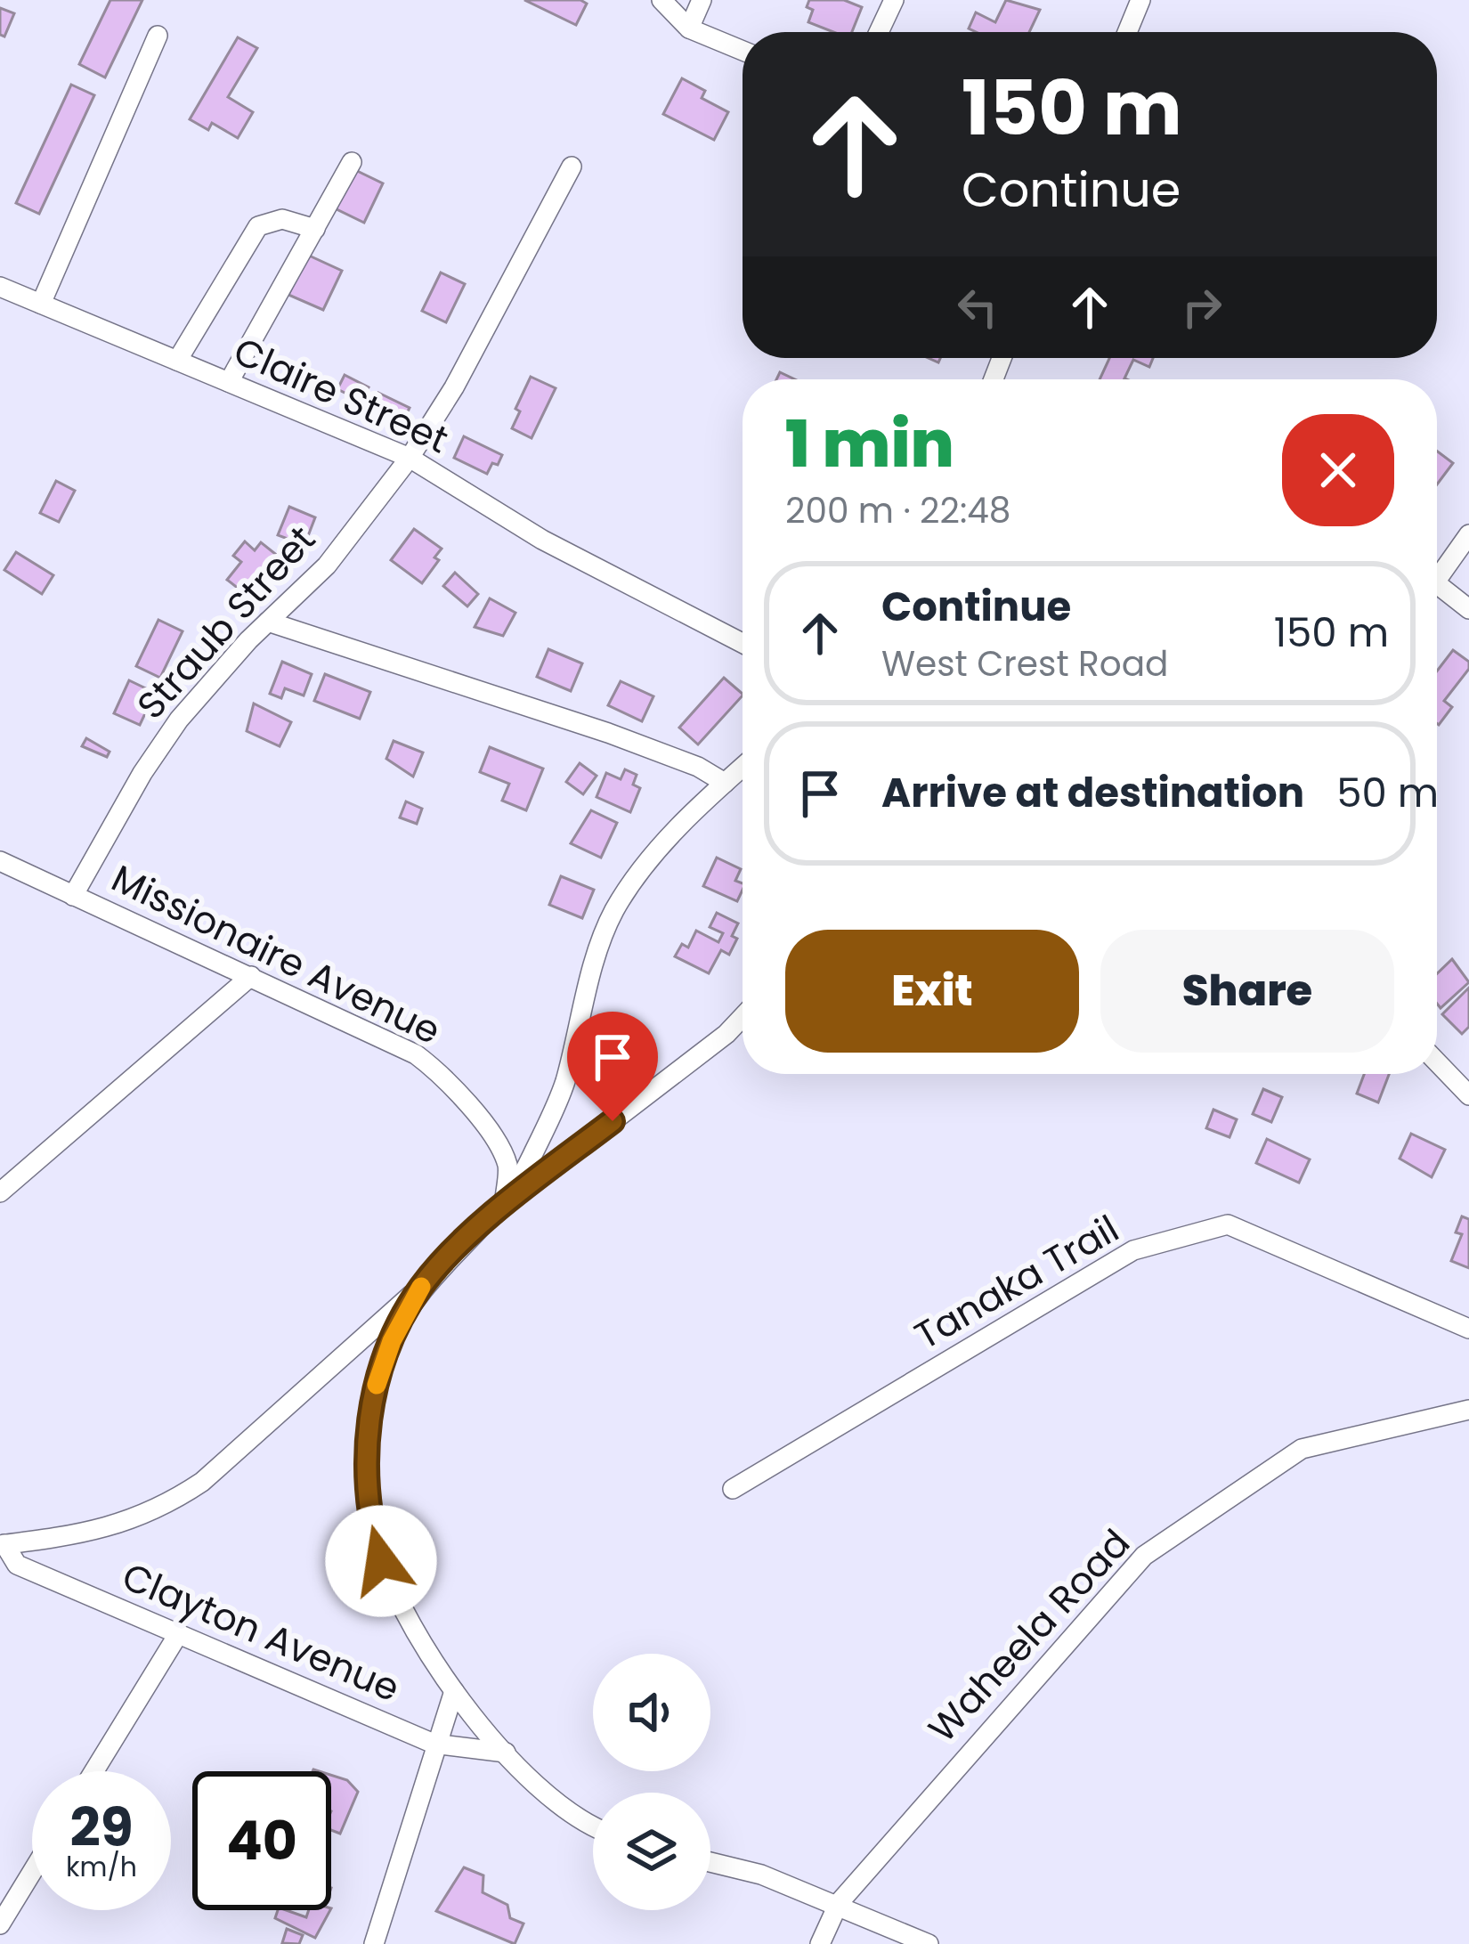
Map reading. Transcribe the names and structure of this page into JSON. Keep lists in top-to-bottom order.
{
  "streets": {
    "street": [
      "Claire Street",
      "Straub Street",
      "Missionaire Avenue",
      "Tanaka Trail",
      "Clayton Avenue",
      "Waheela Road"
    ]
  },
  "crossings": [
    ["Claire Street", "Straub Street"],
    ["Straub Street", "Missionaire Avenue"]
  ],
  "page": {
    "turn": ["150 m", "Continue"],
    "heading": ["1 min", "200 m · 22:48"],
    "list": [
      {
        "name": "Continue",
        "note": "West Crest Road",
        "value": "150 m"
      },
      {
        "name": "Arrive at destination",
        "value": "50 m"
      }
    ],
    "buttons": ["Exit", "Share"],
    "speed": "29 km/h",
    "limit": "40"
  }
}
